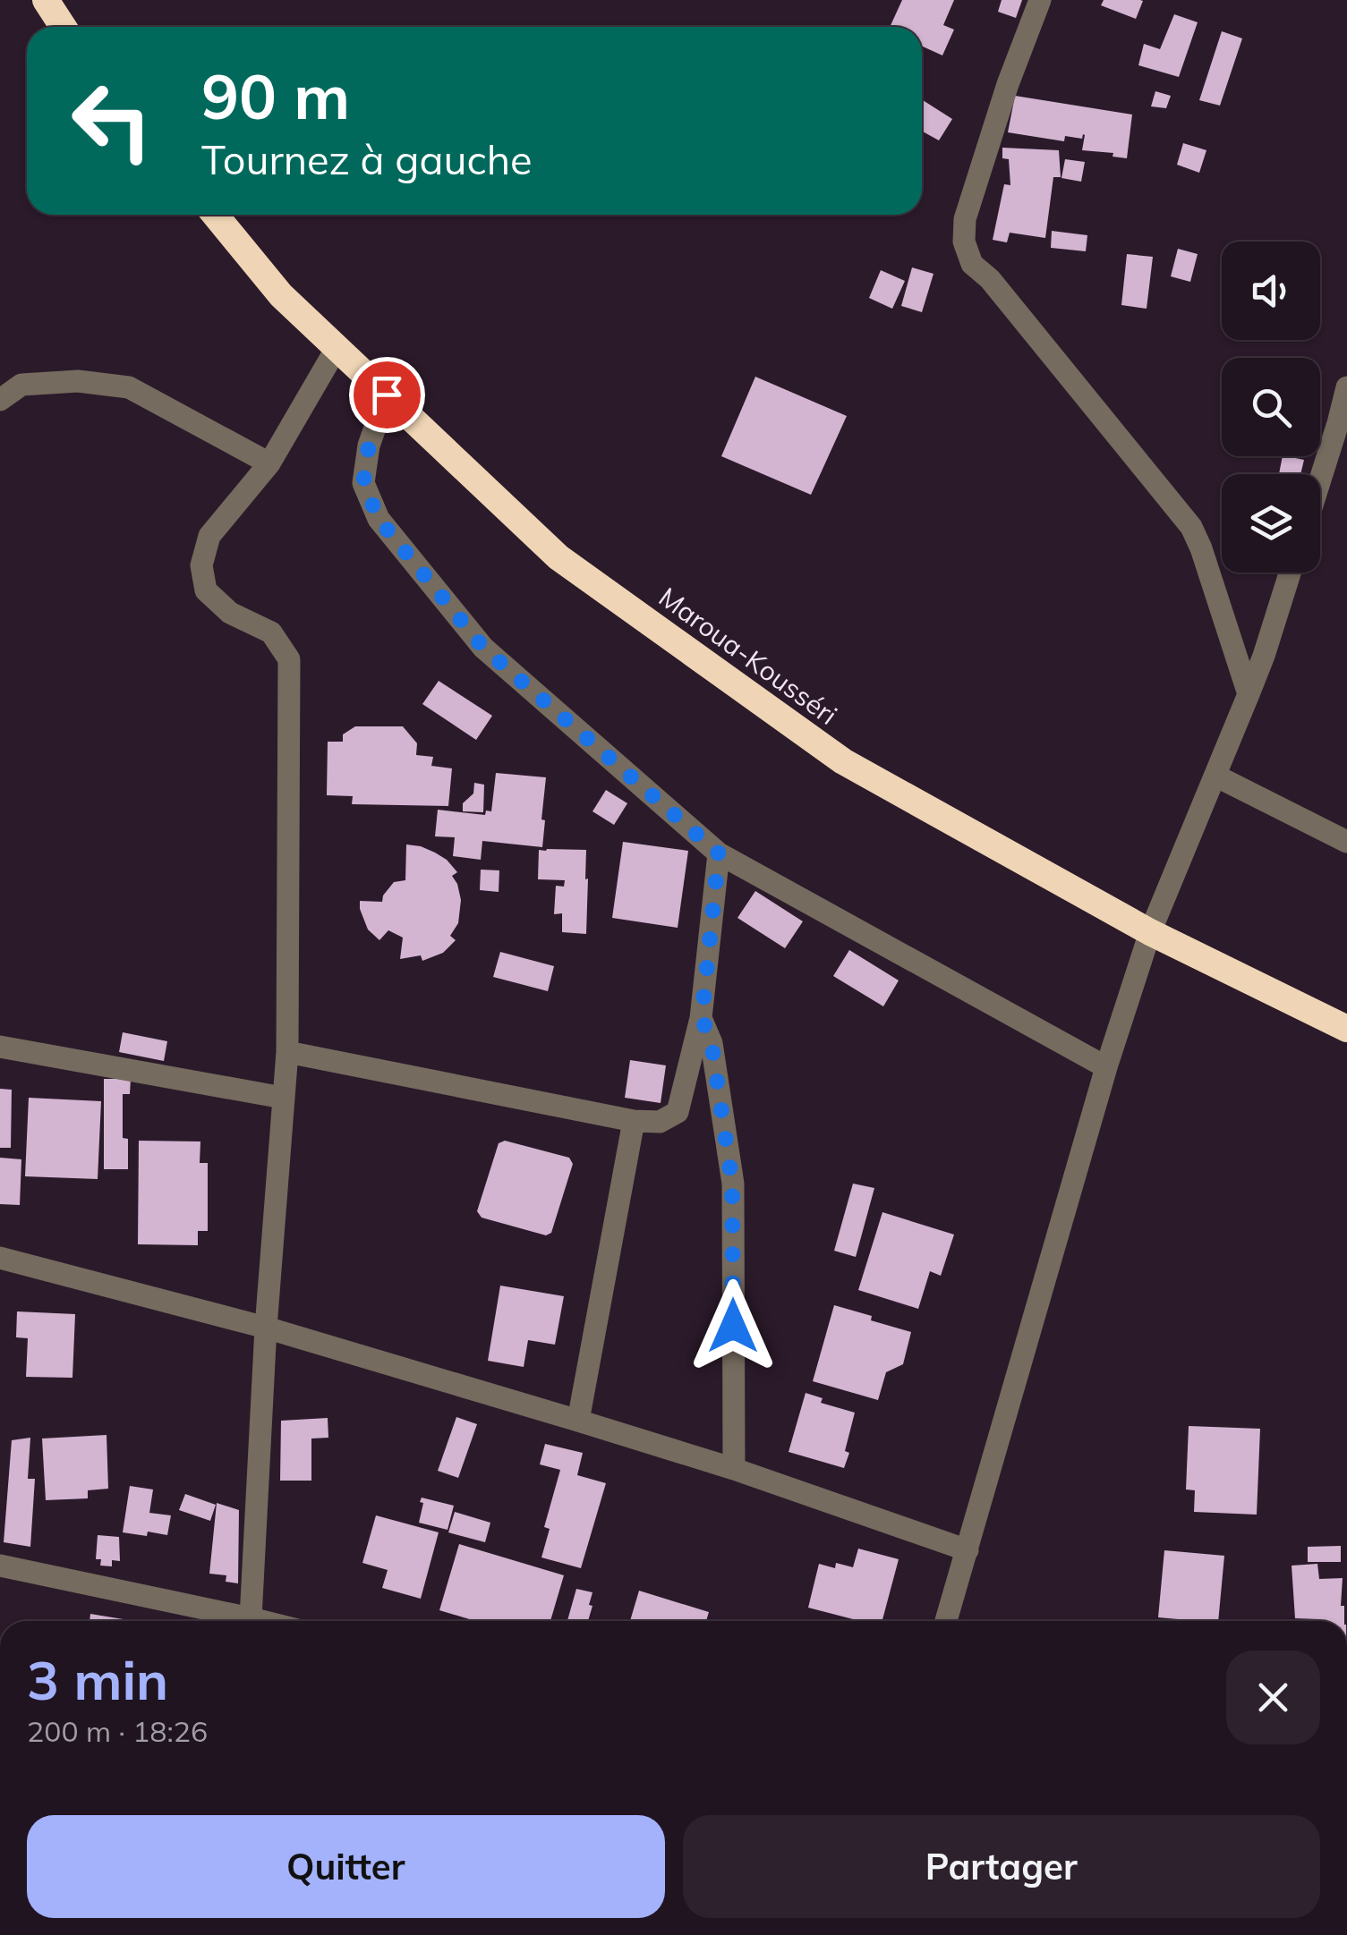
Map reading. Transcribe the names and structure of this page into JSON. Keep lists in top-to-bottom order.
{
  "streets": {
    "highway": ["Maroua-Kousséri"]
  },
  "page": {
    "turn": ["90 m", "Tournez à gauche"],
    "heading": ["3 min", "200 m · 18:26"],
    "buttons": ["Quitter", "Partager"]
  }
}
